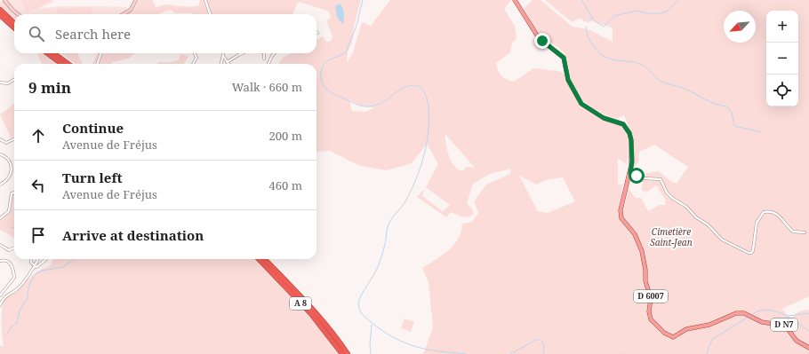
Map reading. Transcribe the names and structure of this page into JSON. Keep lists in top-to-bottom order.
{
  "streets": {
    "highway": ["A 8"],
    "main road": ["D 6007", "D N7"]
  },
  "crossings": [
    ["D 6007", "D N7"]
  ],
  "parks": ["Cimetière Saint-Jean"],
  "north": "bottom left",
  "page": {
    "map_buttons": ["+", "−"],
    "search": "Search here",
    "heading": ["9 min", "Walk · 660 m"],
    "list": [
      ["Continue", "Avenue de Fréjus", "200 m"],
      ["Turn left", "Avenue de Fréjus", "460 m"],
      "Arrive at destination"
    ]
  }
}
